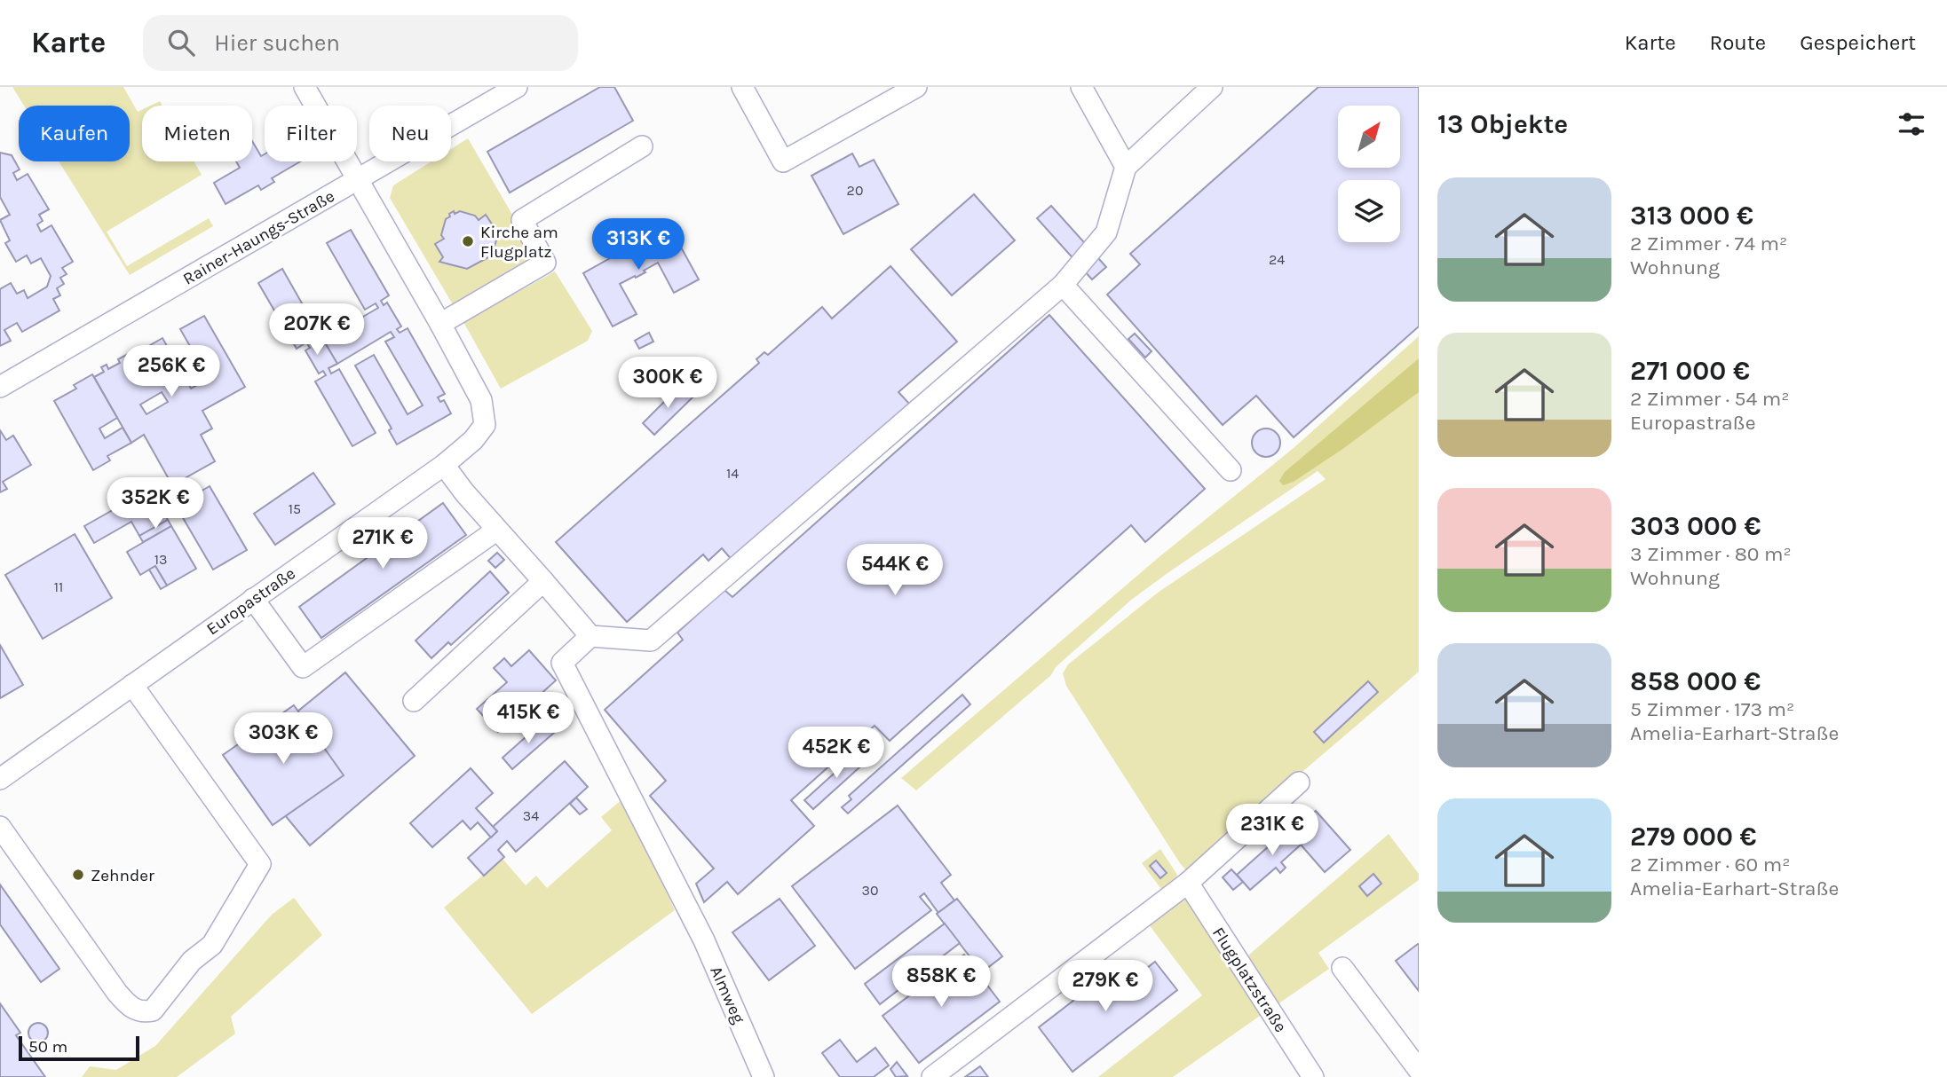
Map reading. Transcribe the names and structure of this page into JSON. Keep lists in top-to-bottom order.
{
  "streets": {
    "street": [
      "Rainer-Haungs-Straße",
      "Europastraße",
      "Flugplatzstraße",
      "Almweg"
    ]
  },
  "crossings": [
    ["Rainer-Haungs-Straße", "Europastraße"]
  ],
  "places": ["Kirche am Flugplatz", "Zehnder"],
  "house_numbers": [
    "20",
    "24",
    "14",
    "15",
    "13",
    "11",
    "34",
    "30"
  ],
  "scale_bar": "50 m",
  "north": "top right",
  "page": {
    "header": "Karte",
    "search": "Hier suchen",
    "nav": ["Karte", "Route", "Gespeichert"],
    "heading": "13 Objekte",
    "chip": [
      "Kaufen",
      "Mieten",
      "Filter",
      "Neu"
    ],
    "list": [
      {
        "name": "313 000 €",
        "note": "2 Zimmer · 74 m² · Wohnung"
      },
      {
        "name": "271 000 €",
        "note": "2 Zimmer · 54 m² · Europastraße"
      },
      {
        "name": "303 000 €",
        "note": "3 Zimmer · 80 m² · Wohnung"
      },
      {
        "name": "858 000 €",
        "note": "5 Zimmer · 173 m² · Amelia-Earhart-Straße"
      },
      {
        "name": "279 000 €",
        "note": "2 Zimmer · 60 m² · Amelia-Earhart-Straße"
      }
    ],
    "price": [
      "313K €",
      "207K €",
      "256K €",
      "300K €",
      "352K €",
      "271K €",
      "544K €",
      "415K €",
      "303K €",
      "452K €",
      "231K €",
      "858K €",
      "279K €"
    ],
    "scale": "50 m"
  }
}
